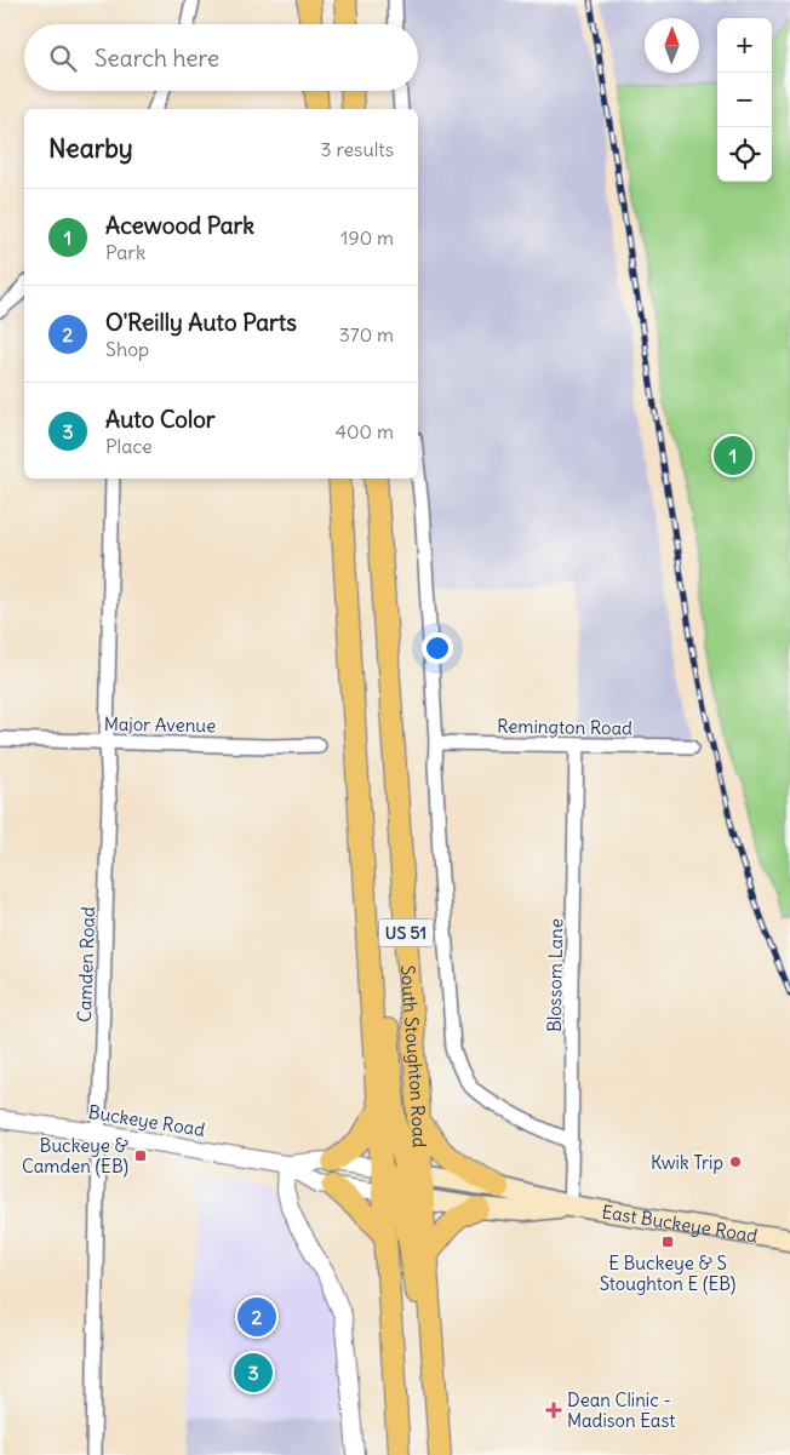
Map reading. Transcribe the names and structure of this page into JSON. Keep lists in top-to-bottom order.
{
  "streets": {
    "main road": ["US 51", "South Stoughton Road", "East Buckeye Road"],
    "street": [
      "Major Avenue",
      "Remington Road",
      "Camden Road",
      "Blossom Lane",
      "Buckeye Road"
    ]
  },
  "crossings": [
    ["Major Avenue", "Camden Road"],
    ["Remington Road", "Blossom Lane"],
    ["US 51", "Buckeye Road"],
    ["US 51", "East Buckeye Road"],
    ["Camden Road", "Buckeye Road"],
    ["Blossom Lane", "East Buckeye Road"],
    ["South Stoughton Road", "East Buckeye Road"],
    ["Buckeye Road", "East Buckeye Road"]
  ],
  "places": {
    "transit": ["Buckeye & Camden (EB)", "E Buckeye & S Stoughton E (EB)"],
    "other": ["Kwik Trip"],
    "health": ["Dean Clinic - Madison East"]
  },
  "north": "top",
  "page": {
    "map_buttons": ["+", "−"],
    "search": "Search here",
    "heading": ["Nearby", "3 results"],
    "list": [
      {
        "mark": "1",
        "name": "Acewood Park",
        "note": "Park",
        "value": "190 m"
      },
      {
        "mark": "2",
        "name": "O'Reilly Auto Parts",
        "note": "Shop",
        "value": "370 m"
      },
      {
        "mark": "3",
        "name": "Auto Color",
        "note": "Place",
        "value": "400 m"
      }
    ],
    "pins": ["1", "2", "3"]
  }
}
